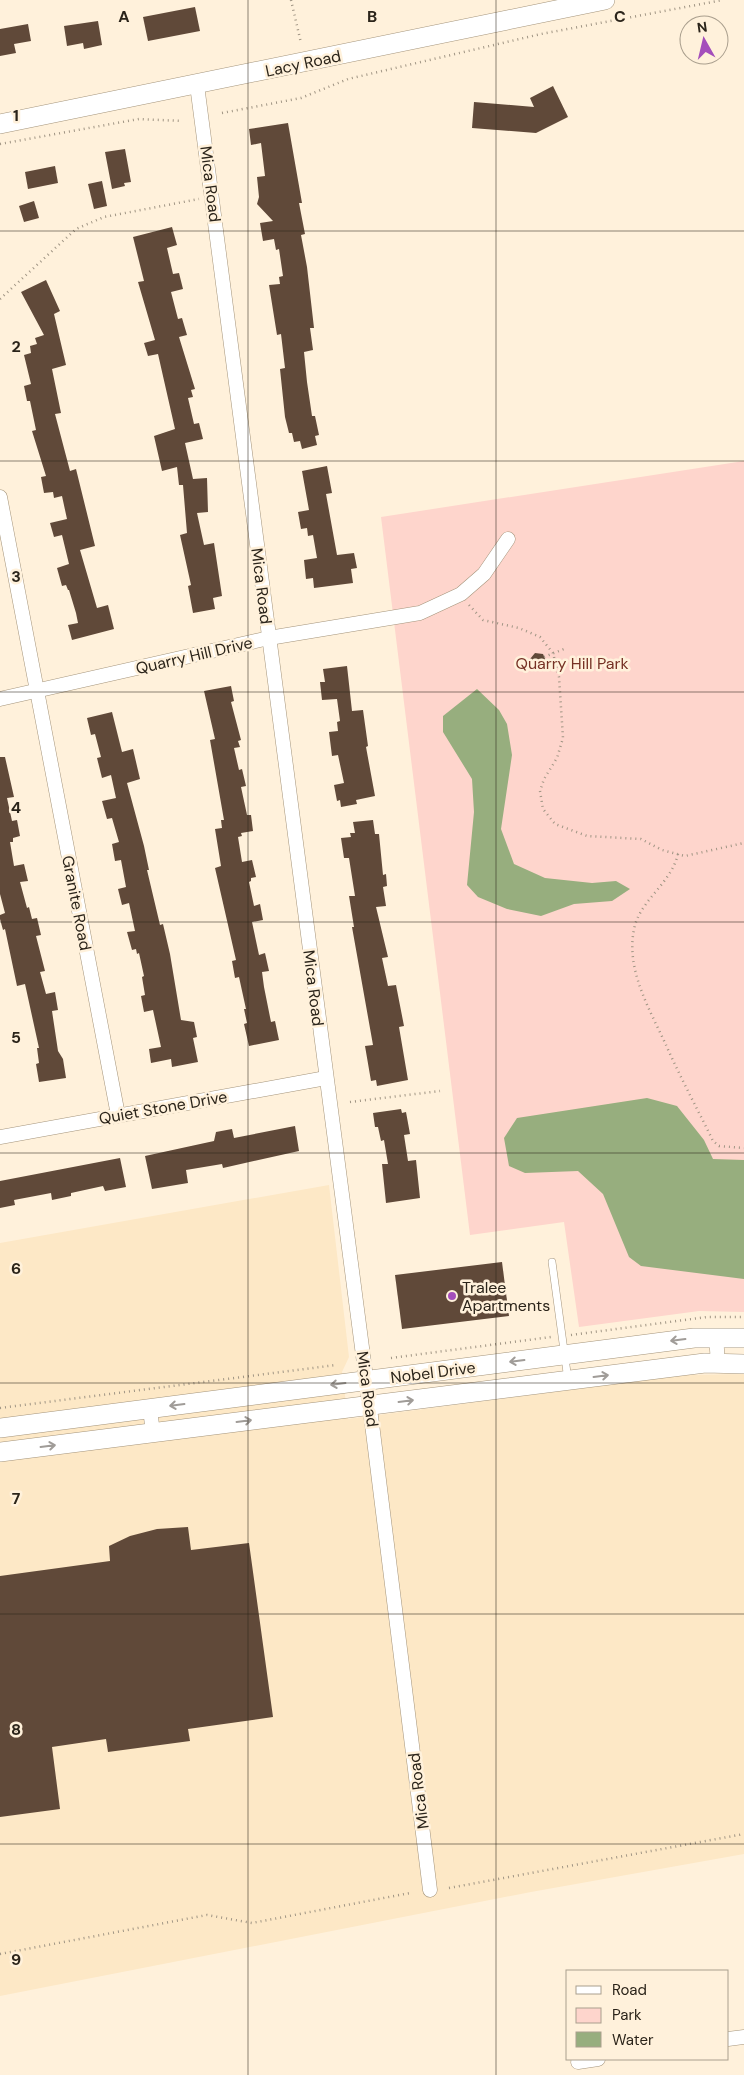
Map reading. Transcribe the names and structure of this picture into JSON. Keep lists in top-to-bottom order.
{
  "streets": {
    "street": [
      "Lacy Road",
      "Mica Road",
      "Quarry Hill Drive",
      "Granite Road",
      "Quiet Stone Drive",
      "Nobel Drive"
    ]
  },
  "crossings": [
    ["Lacy Road", "Mica Road"],
    ["Mica Road", "Quarry Hill Drive"],
    ["Mica Road", "Quiet Stone Drive"],
    ["Mica Road", "Nobel Drive"],
    ["Quarry Hill Drive", "Granite Road"],
    ["Granite Road", "Quiet Stone Drive"]
  ],
  "parks": ["Quarry Hill Park"],
  "places": ["Tralee Apartments"],
  "legend": ["Road", "Park", "Water"],
  "north": "top",
  "grid": {
    "columns": ["A", "B", "C"],
    "rows": [
      "1",
      "2",
      "3",
      "4",
      "5",
      "6",
      "7",
      "8",
      "9"
    ]
  }
}
